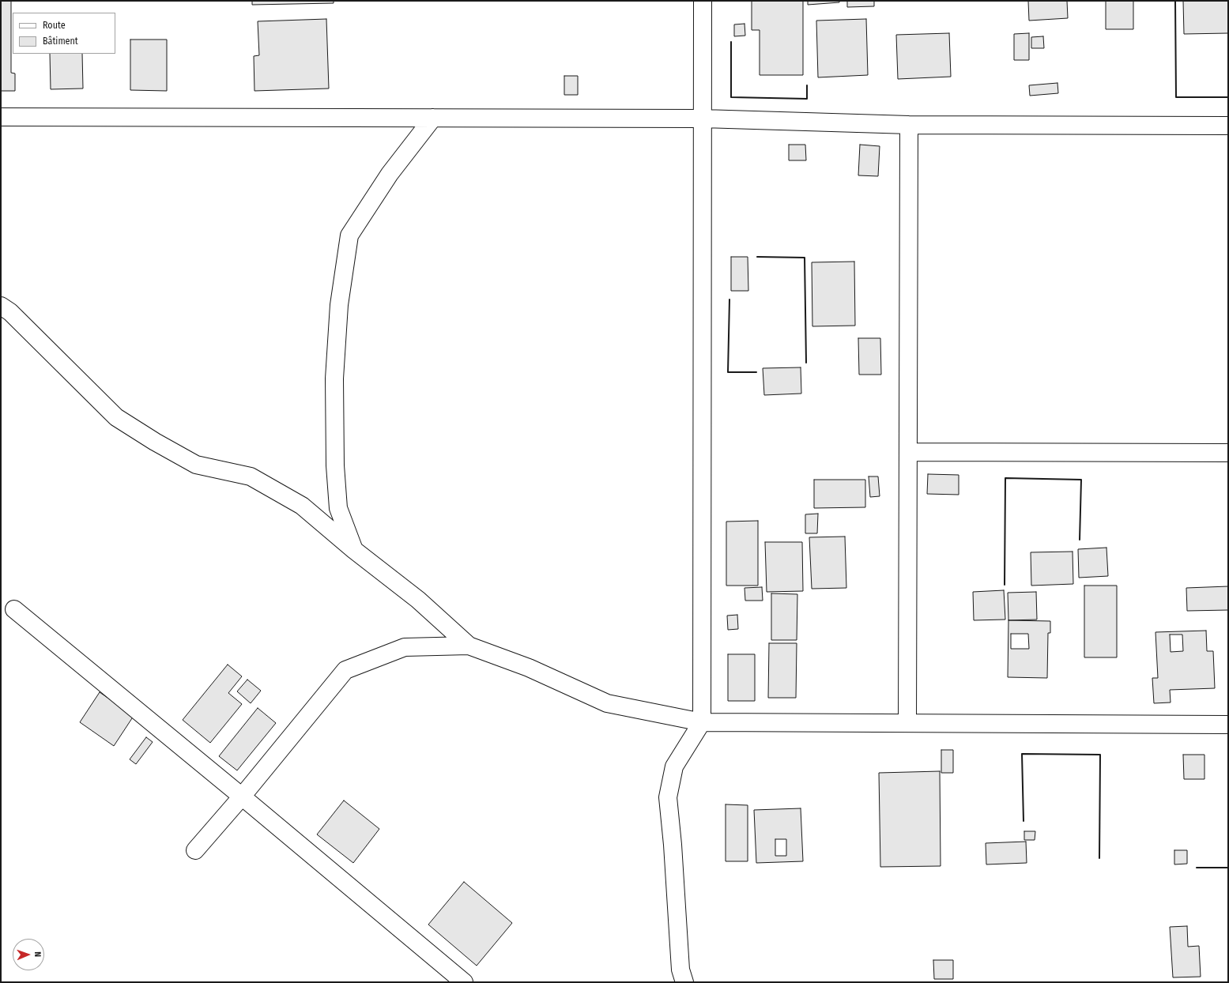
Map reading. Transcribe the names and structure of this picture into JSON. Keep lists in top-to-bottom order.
{
  "legend": ["Route", "Bâtiment"],
  "north": "right"
}
